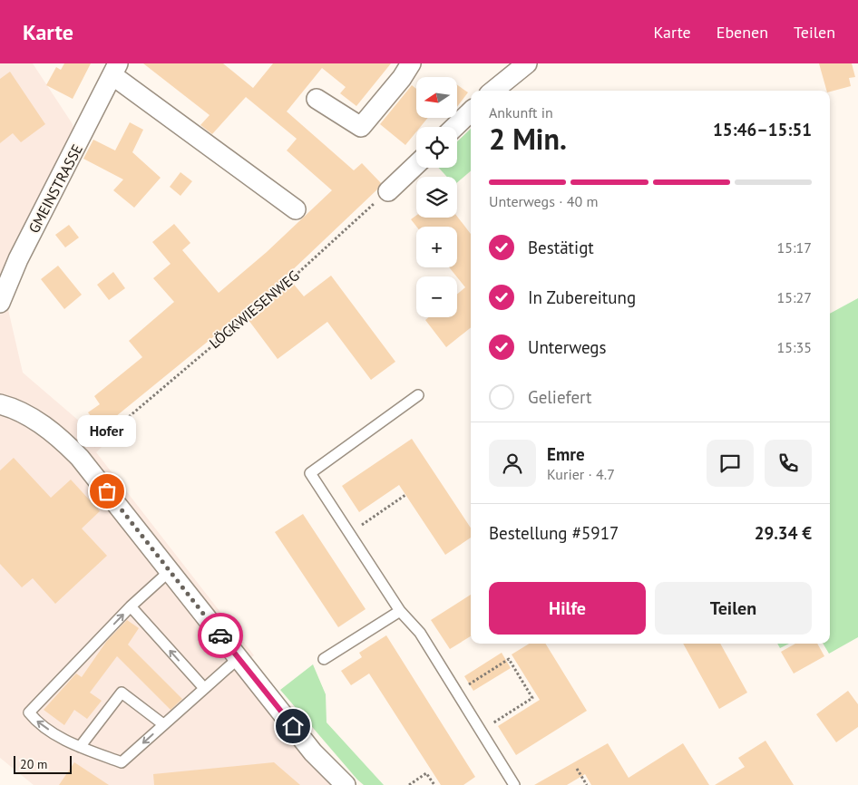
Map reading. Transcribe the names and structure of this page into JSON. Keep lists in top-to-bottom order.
{
  "streets": {
    "street": ["GMEINSTRASSE"],
    "path": ["LÖCKWIESENWEG"]
  },
  "places": ["Hofer"],
  "scale_bar": "20 m",
  "north": "left",
  "page": {
    "header": "Karte",
    "nav": ["Karte", "Ebenen", "Teilen"],
    "map_buttons": ["+", "−"],
    "heading": ["2 Min.", "Ankunft in", "15:46–15:51"],
    "panel": [
      "Emre",
      "Kurier · 4.7",
      "Bestellung #5917",
      "29.34 €"
    ],
    "bar": "Unterwegs · 40 m",
    "list": [
      ["Bestätigt", "15:17"],
      ["In Zubereitung", "15:27"],
      ["Unterwegs", "15:35"],
      "Geliefert"
    ],
    "bubble": "Hofer",
    "buttons": ["Hilfe", "Teilen"],
    "scale": "20 m"
  }
}
